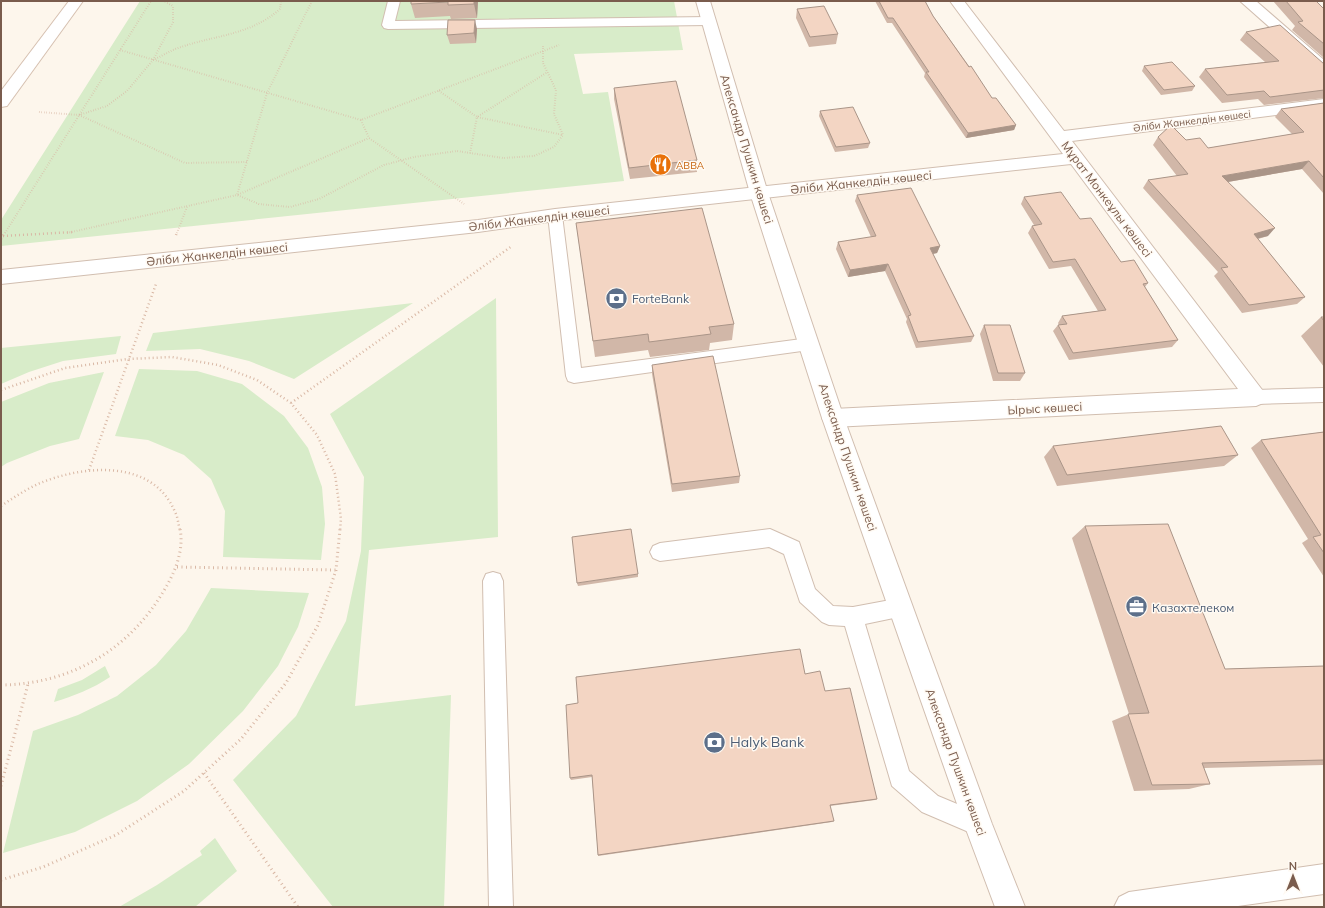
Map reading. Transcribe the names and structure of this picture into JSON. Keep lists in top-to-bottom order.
{
  "streets": {
    "street": [
      "Әліби Жанкелдін көшесі",
      "Александр Пушкин көшесі",
      "Мұрат Монкеұлы көшесі",
      "Ырыс көшесі"
    ]
  },
  "crossings": [
    ["Әліби Жанкелдін көшесі", "Александр Пушкин көшесі"],
    ["Әліби Жанкелдін көшесі", "Мұрат Монкеұлы көшесі"],
    ["Александр Пушкин көшесі", "Ырыс көшесі"],
    ["Мұрат Монкеұлы көшесі", "Ырыс көшесі"]
  ],
  "places": {
    "restaurant": ["ABBA"],
    "bank": ["ForteBank", "Halyk Bank"],
    "office": ["Казахтелеком"]
  },
  "north": "top"
}
